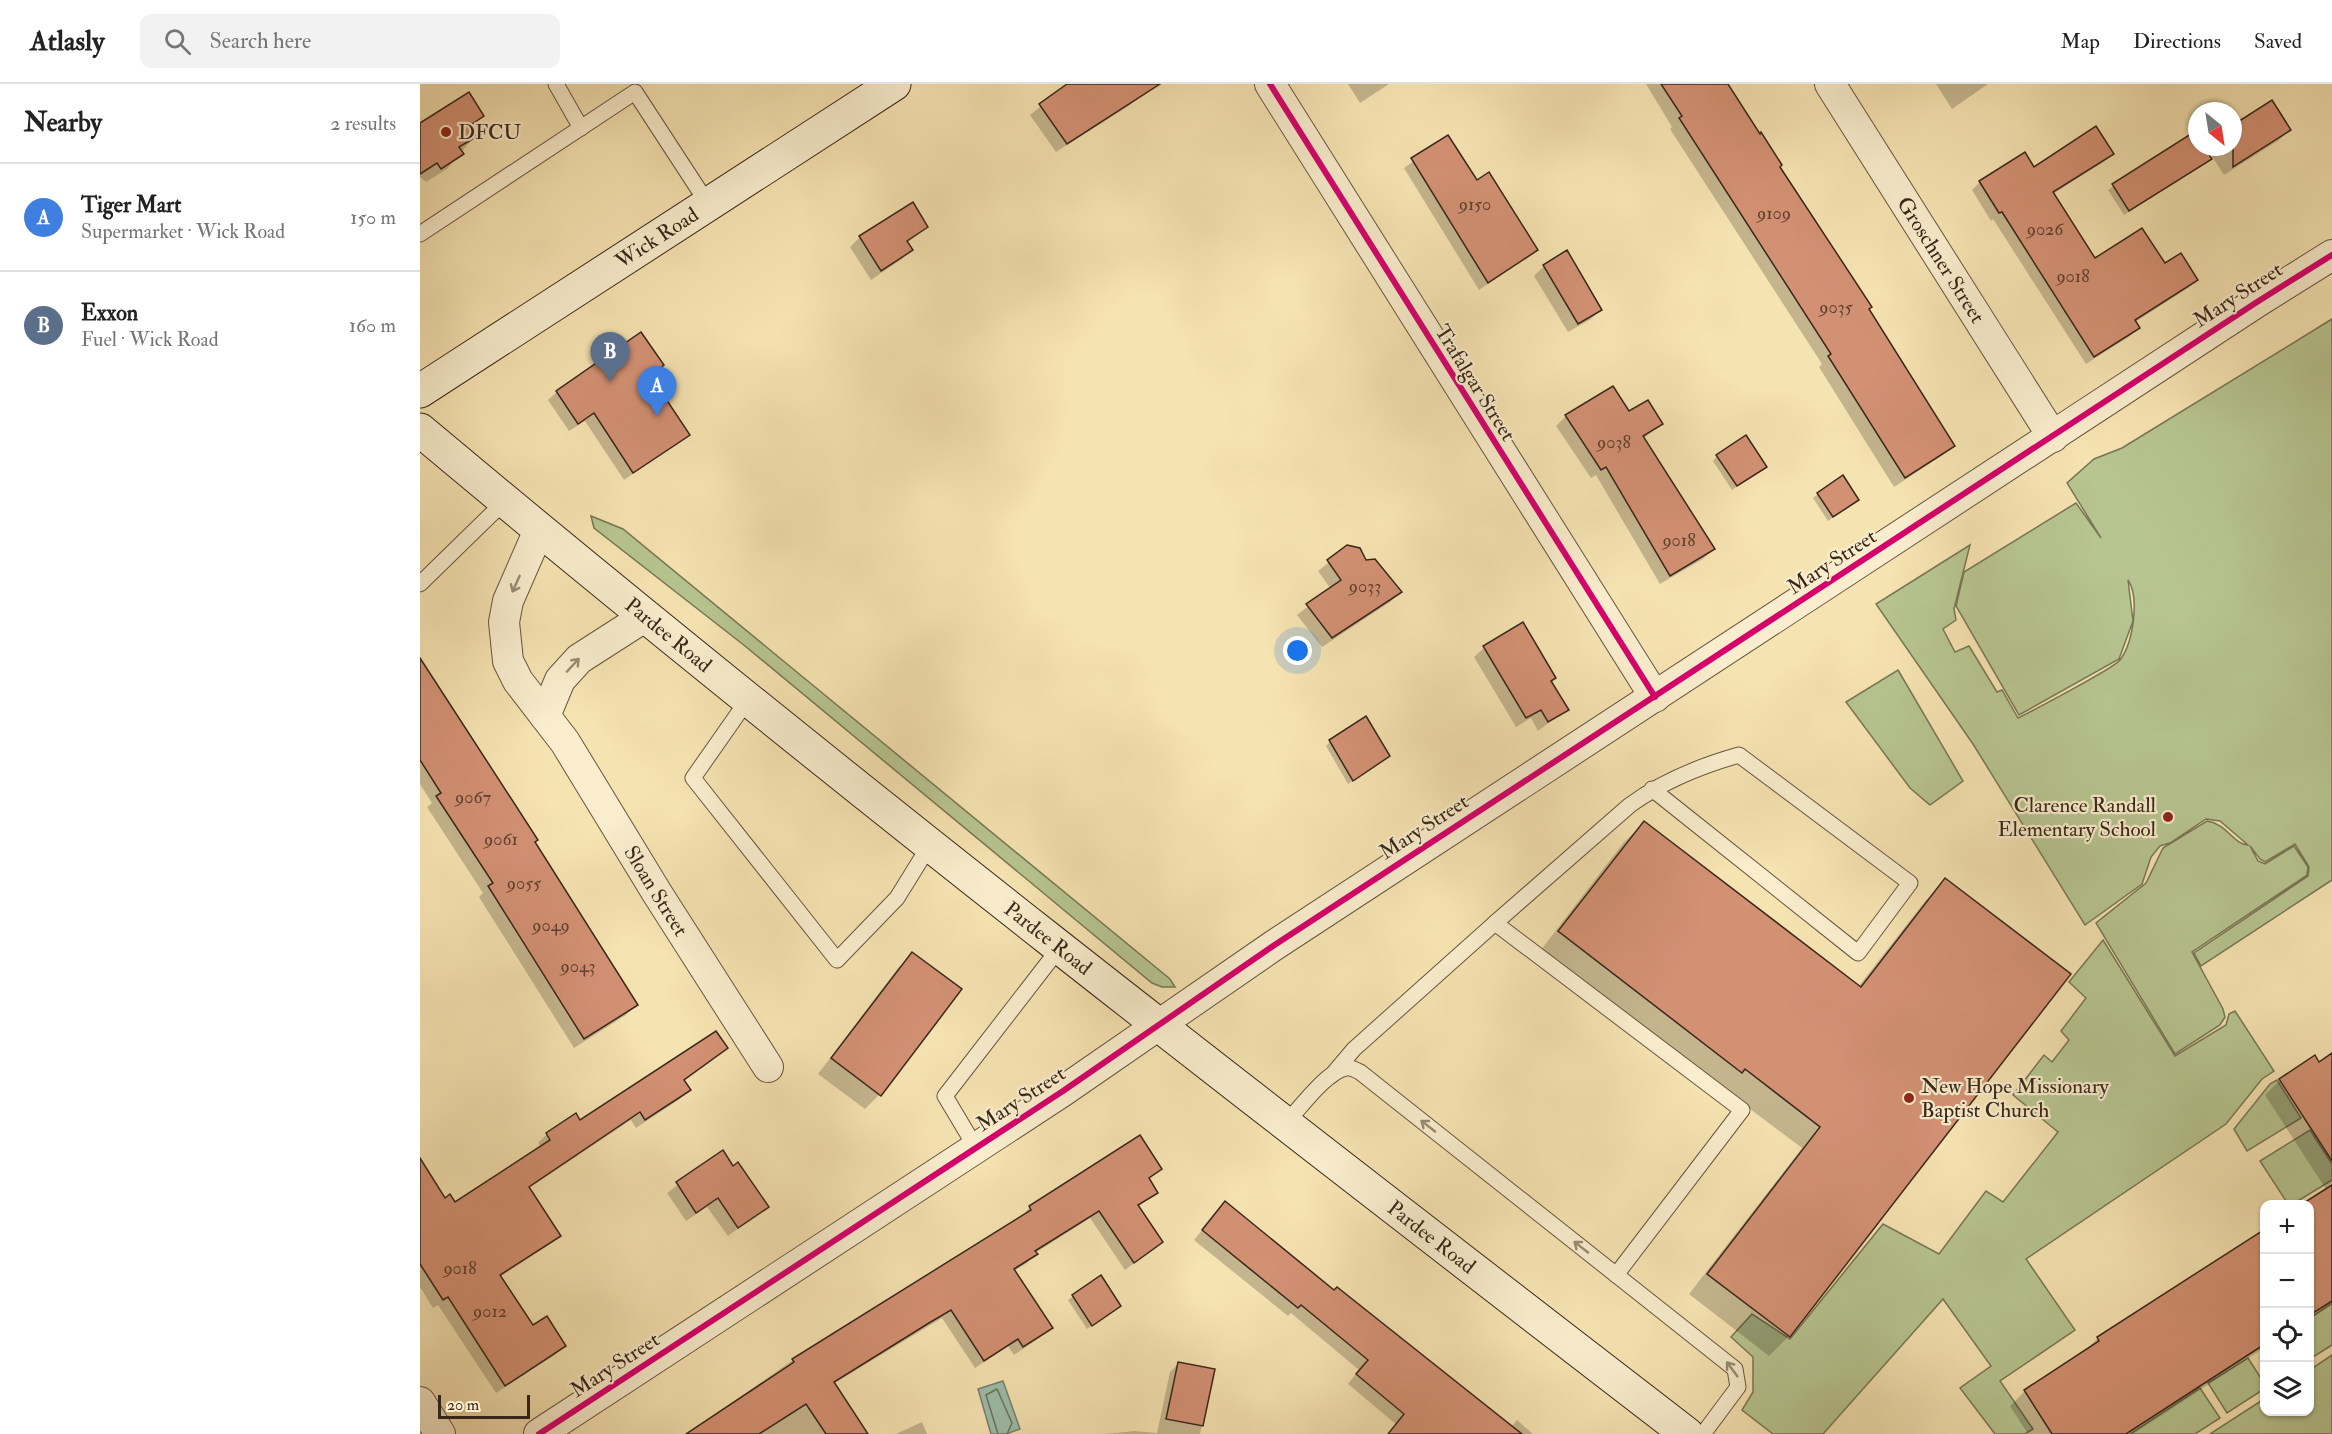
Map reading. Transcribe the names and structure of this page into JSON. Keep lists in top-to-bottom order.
{
  "streets": {
    "main road": ["Wick Road", "Pardee Road"],
    "street": [
      "Groschner Street",
      "Mary Street",
      "Trafalgar Street",
      "Sloan Street"
    ]
  },
  "crossings": [
    ["Groschner Street", "Mary Street"],
    ["Mary Street", "Trafalgar Street"],
    ["Mary Street", "Pardee Road"],
    ["Pardee Road", "Sloan Street"]
  ],
  "places": ["DFCU", "Clarence Randall Elementary School", "New Hope Missionary Baptist Church"],
  "house_numbers": [
    "9150",
    "9109",
    "9026",
    "9018",
    "9035",
    "9038",
    "9018",
    "9033",
    "9067",
    "9061",
    "9055",
    "9049",
    "9043",
    "9018",
    "9012"
  ],
  "scale_bar": "20 m",
  "north": "bottom right",
  "page": {
    "header": "Atlasly",
    "search": "Search here",
    "nav": ["Map", "Directions", "Saved"],
    "heading": ["Nearby", "2 results"],
    "list": [
      {
        "mark": "A",
        "name": "Tiger Mart",
        "note": "Supermarket · Wick Road",
        "value": "150 m"
      },
      {
        "mark": "B",
        "name": "Exxon",
        "note": "Fuel · Wick Road",
        "value": "160 m"
      }
    ],
    "pins": ["B", "A"],
    "map_buttons": ["+", "−"],
    "scale": "20 m"
  }
}
